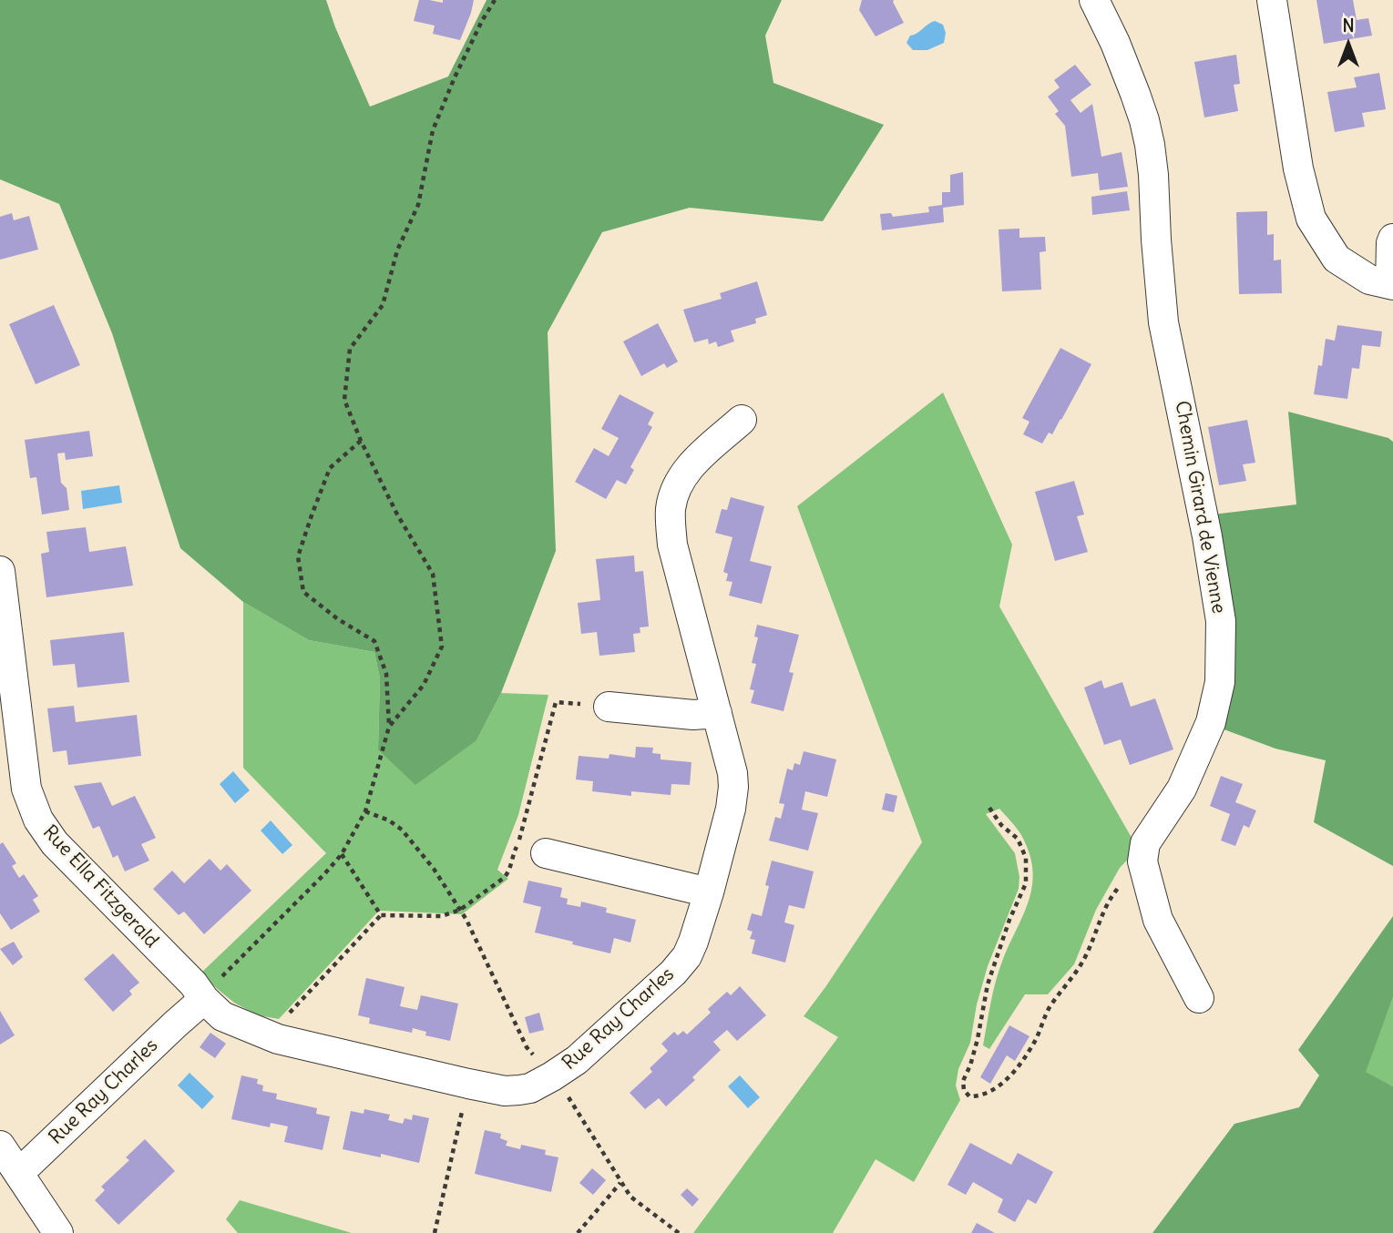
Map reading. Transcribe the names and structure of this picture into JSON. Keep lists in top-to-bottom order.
{
  "streets": {
    "street": ["Chemin Girard de Vienne", "Rue Ella Fitzgerald", "Rue Ray Charles"]
  },
  "crossings": [
    ["Rue Ella Fitzgerald", "Rue Ray Charles"]
  ],
  "north": "top"
}
